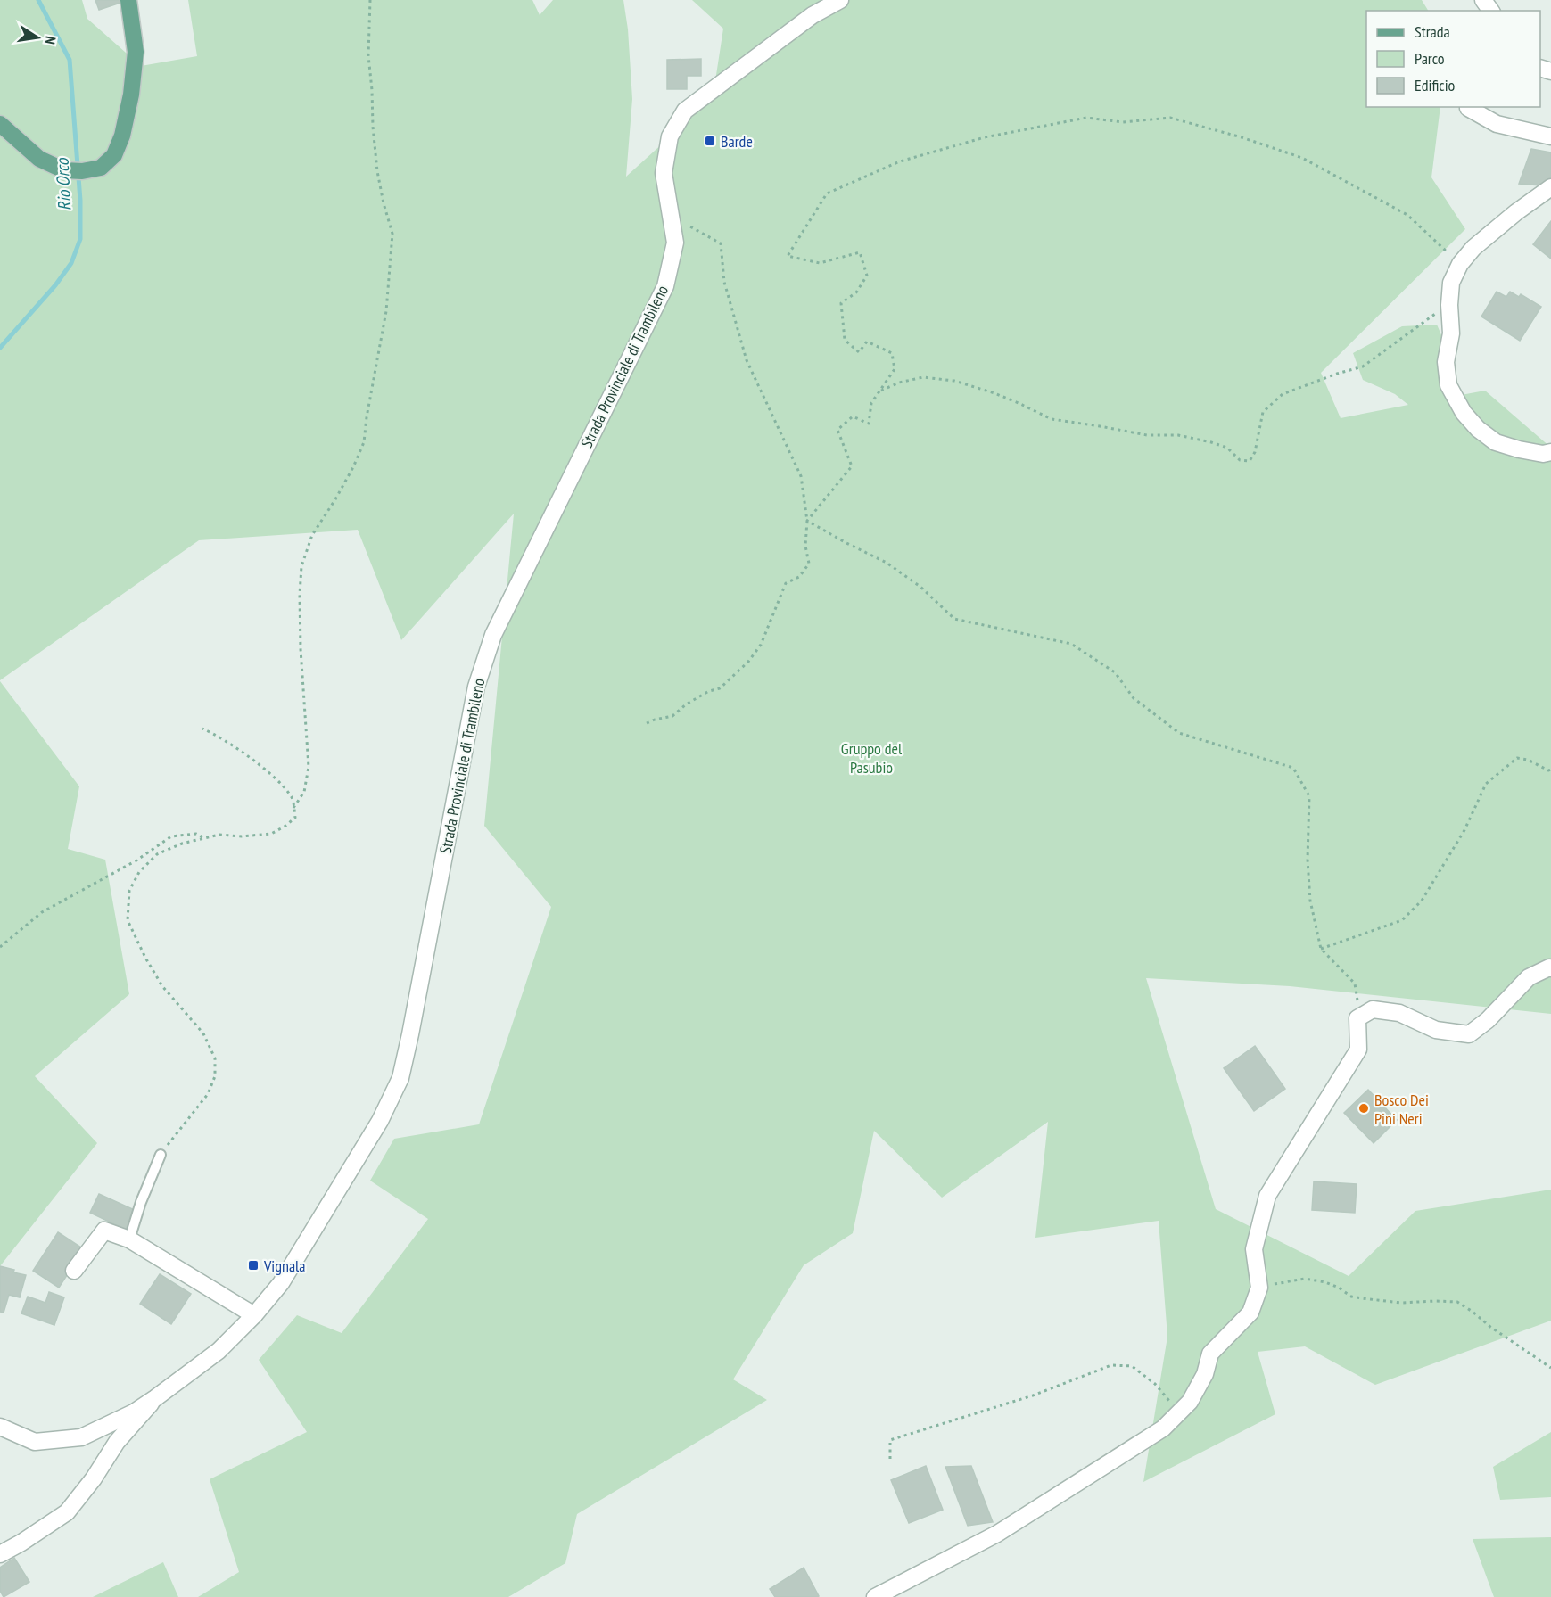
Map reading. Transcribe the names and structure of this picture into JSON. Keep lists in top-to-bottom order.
{
  "streets": {
    "street": ["Strada Provinciale di Trambileno"]
  },
  "water": ["Rio Orco"],
  "parks": ["Gruppo del Pasubio"],
  "places": {
    "transit": ["Barde", "Vignala"],
    "other": ["Bosco Dei Pini Neri"]
  },
  "legend": ["Strada", "Parco", "Edificio"],
  "north": "right"
}
